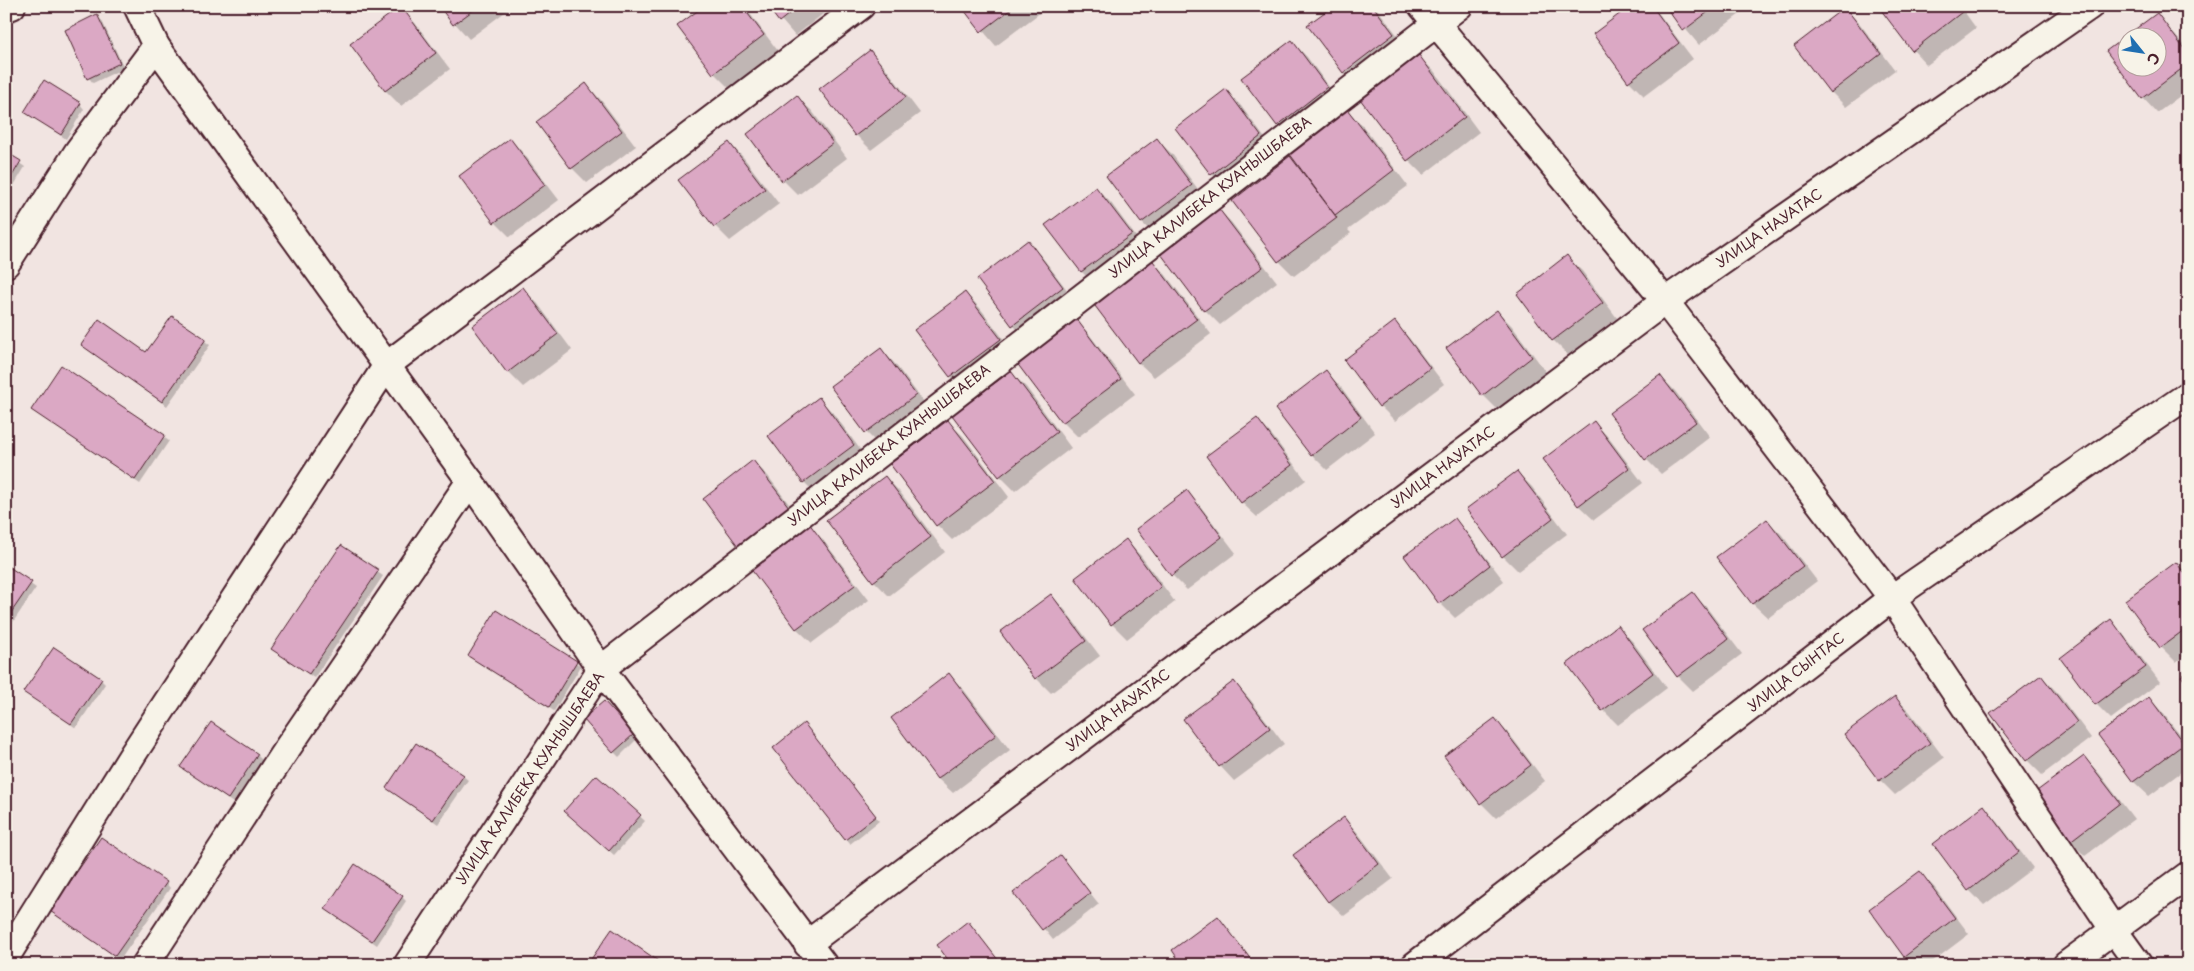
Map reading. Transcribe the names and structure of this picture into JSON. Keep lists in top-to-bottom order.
{
  "streets": {
    "street": ["УЛИЦА КАЛИБЕКА КУАНЫШБАЕВА", "УЛИЦА НАУАТАС", "УЛИЦА СЫНТАС"]
  },
  "north": "bottom right"
}
